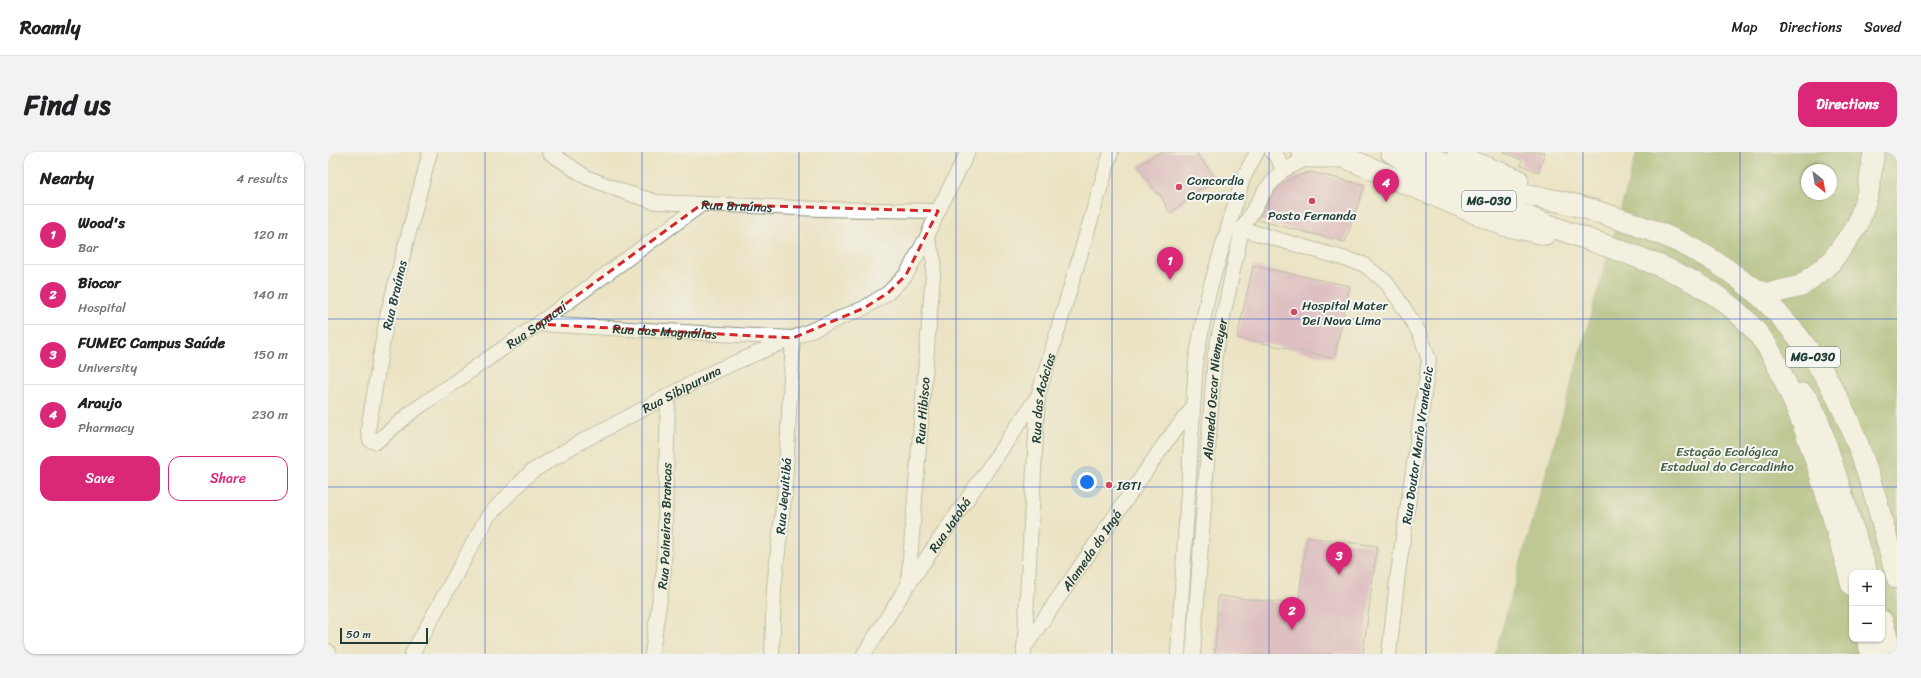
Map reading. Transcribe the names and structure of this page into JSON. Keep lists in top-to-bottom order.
{
  "streets": {
    "highway": ["MG-030"],
    "street": [
      "Rua Braúnas",
      "Rua Sapucaí",
      "Rua das Magnólias",
      "Alameda Oscar Niemeyer",
      "Rua Sibipuruna",
      "Rua das Acácias",
      "Rua Hibisco",
      "Rua Doutor Mario Vrandecic",
      "Rua Jequitibá",
      "Rua Jatobá",
      "Rua Paineiras Brancas",
      "Alameda do Ingá"
    ]
  },
  "crossings": [
    ["Rua Braúnas", "Rua Sapucaí"],
    ["Rua Braúnas", "Rua Sibipuruna"],
    ["Rua Sapucaí", "Rua das Magnólias"],
    ["Rua das Magnólias", "Rua Sibipuruna"],
    ["Rua das Magnólias", "Rua Jequitibá"],
    ["Alameda Oscar Niemeyer", "Rua Doutor Mario Vrandecic"],
    ["Alameda Oscar Niemeyer", "Alameda do Ingá"],
    ["Rua Sibipuruna", "Rua Hibisco"],
    ["Rua Sibipuruna", "Rua Jequitibá"],
    ["Rua Sibipuruna", "Rua Paineiras Brancas"],
    ["Rua das Acácias", "Rua Jatobá"],
    ["Rua das Acácias", "Alameda do Ingá"],
    ["Rua Hibisco", "Rua Jatobá"]
  ],
  "parks": ["Estação Ecológica Estadual do Cercadinho"],
  "places": [
    "Concordia Corporate",
    "Posto Fernanda",
    "Hospital Mater Dei Nova Lima",
    "IGTI"
  ],
  "scale_bar": "50 m",
  "north": "bottom right",
  "page": {
    "header": "Roamly",
    "nav": ["Map", "Directions", "Saved"],
    "title": "Find us",
    "buttons": [
      "Directions",
      ["Save", "Share"]
    ],
    "heading": ["Nearby", "4 results"],
    "pins": [
      "4",
      "1",
      "3",
      "2"
    ],
    "list": [
      {
        "mark": "1",
        "name": "Wood's",
        "note": "Bar",
        "value": "120 m"
      },
      {
        "mark": "2",
        "name": "Biocor",
        "note": "Hospital",
        "value": "140 m"
      },
      {
        "mark": "3",
        "name": "FUMEC Campus Saúde",
        "note": "University",
        "value": "150 m"
      },
      {
        "mark": "4",
        "name": "Araujo",
        "note": "Pharmacy",
        "value": "230 m"
      }
    ],
    "map_buttons": ["+", "−"],
    "scale": "50 m"
  }
}
